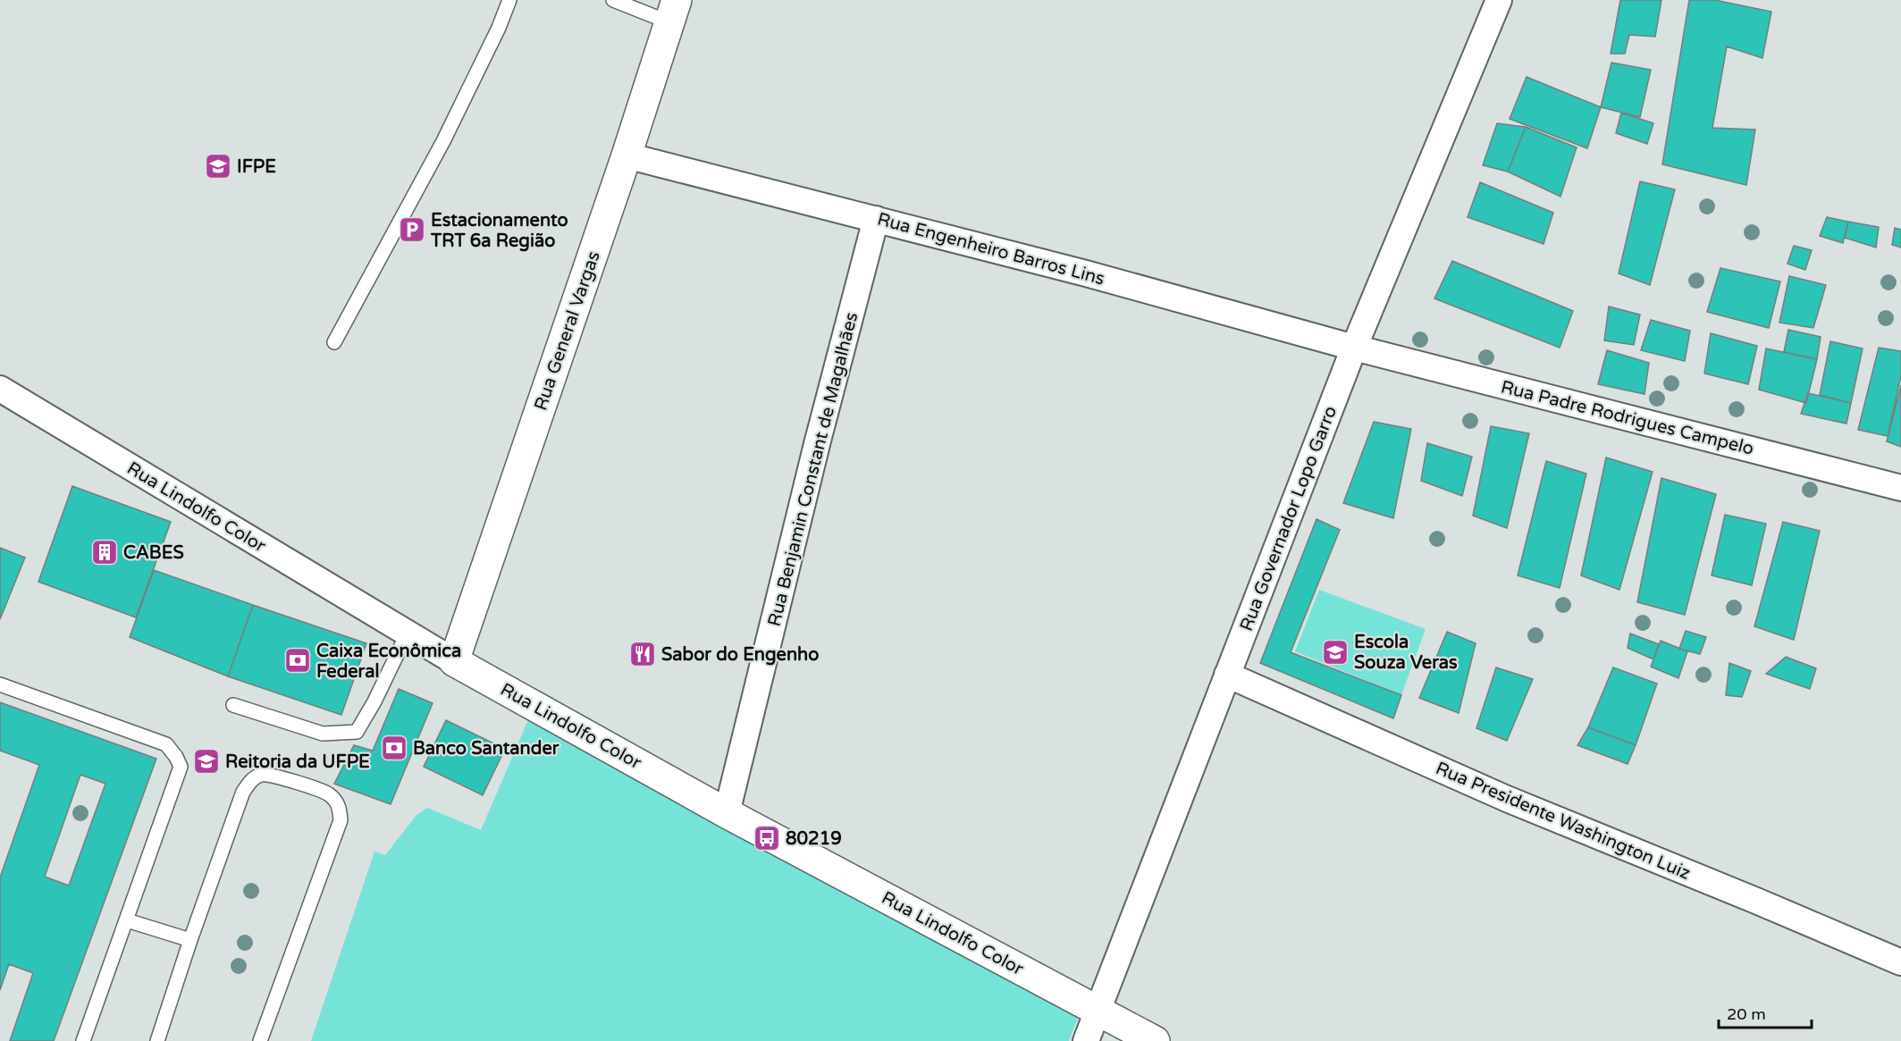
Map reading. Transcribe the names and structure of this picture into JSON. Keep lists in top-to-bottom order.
{
  "streets": {
    "main road": ["Rua General Vargas", "Rua Lindolfo Color"],
    "street": [
      "Rua Engenheiro Barros Lins",
      "Rua Padre Rodrigues Campelo",
      "Rua Benjamin Constant de Magalhães",
      "Rua Governador Lopo Garro",
      "Rua Presidente Washington Luiz"
    ]
  },
  "crossings": [
    ["Rua Engenheiro Barros Lins", "Rua General Vargas"],
    ["Rua Engenheiro Barros Lins", "Rua Padre Rodrigues Campelo"],
    ["Rua Engenheiro Barros Lins", "Rua Benjamin Constant de Magalhães"],
    ["Rua Engenheiro Barros Lins", "Rua Governador Lopo Garro"],
    ["Rua General Vargas", "Rua Lindolfo Color"],
    ["Rua Padre Rodrigues Campelo", "Rua Governador Lopo Garro"],
    ["Rua Benjamin Constant de Magalhães", "Rua Lindolfo Color"],
    ["Rua Lindolfo Color", "Rua Governador Lopo Garro"],
    ["Rua Governador Lopo Garro", "Rua Presidente Washington Luiz"]
  ],
  "places": {
    "school or university": ["IFPE", "Escola Souza Veras", "Reitoria da UFPE"],
    "parking": ["Estacionamento TRT 6a Região"],
    "building": ["CABES"],
    "restaurant": ["Sabor do Engenho"],
    "bank": ["Caixa Econômica Federal", "Banco Santander"],
    "bus stop": ["80219"]
  },
  "scale_bar": "20 m"
}
